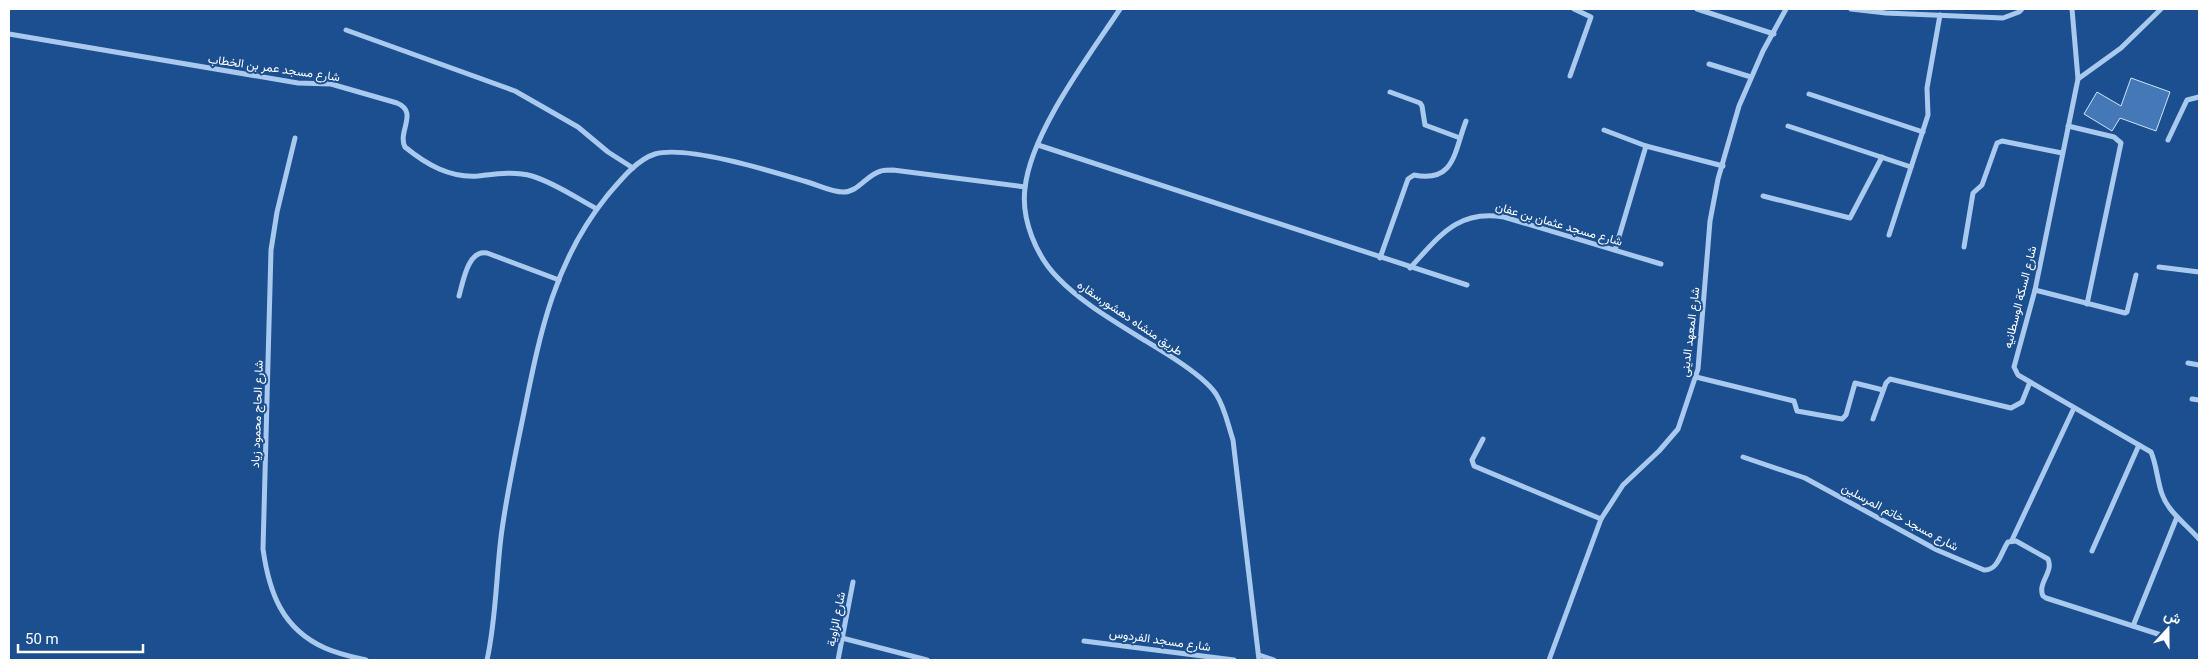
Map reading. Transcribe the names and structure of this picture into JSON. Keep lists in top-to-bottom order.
{
  "streets": {
    "street": [
      "شارع مسجد عمر بن الخطاب",
      "شارع مسجد عثمان بن عفان",
      "شارع السكة الوسطانيه",
      "طريق منشاه دهشور,سقاره",
      "شارع المعهد الدينى",
      "شارع الحاج محمود زياد",
      "شارع مسجد خاتم المرسلين",
      "شارع الزاوية",
      "شارع مسجد الفردوس"
    ]
  },
  "crossings": [
    ["شارع السكة الوسطانيه", "شارع مسجد خاتم المرسلين"]
  ],
  "scale_bar": "50 m",
  "north": "top"
}
